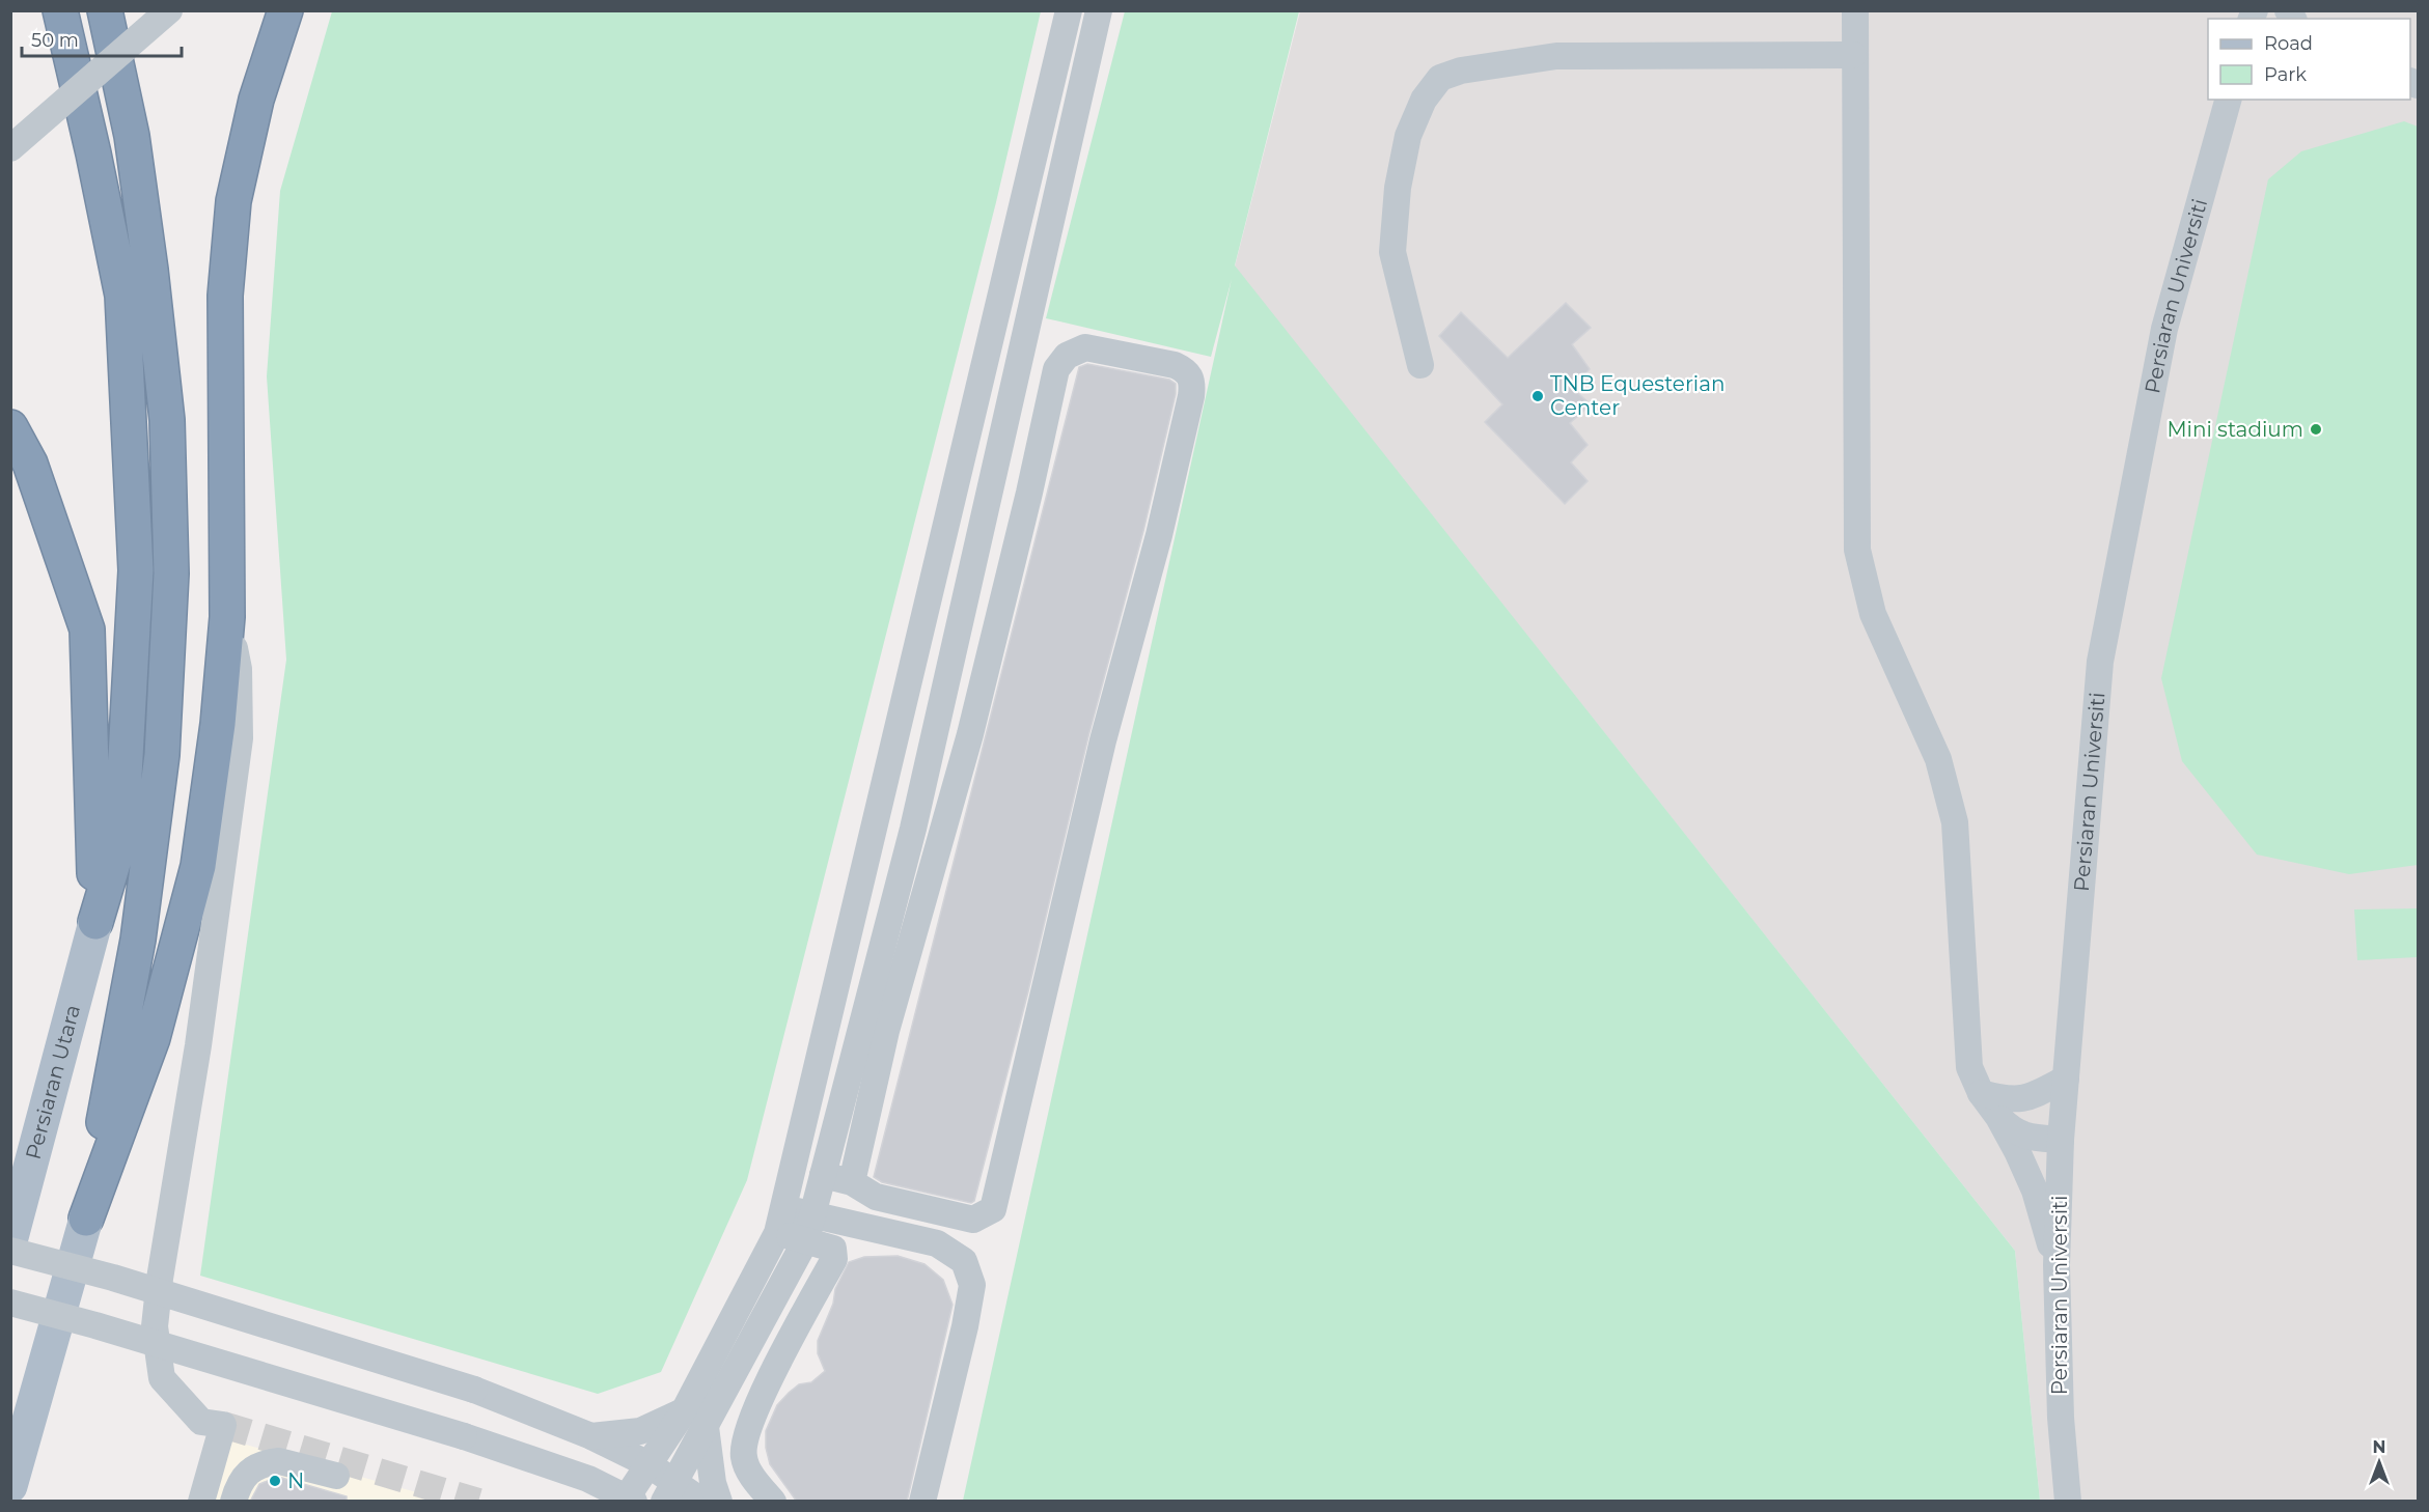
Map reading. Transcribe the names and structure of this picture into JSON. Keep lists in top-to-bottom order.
{
  "streets": {
    "main road": ["Persiaran Utara"],
    "street": ["Persiaran Universiti"]
  },
  "places": ["TNB Equesterian Center", "Mini stadium", "N"],
  "legend": ["Road", "Park"],
  "scale_bar": "50 m",
  "north": "top"
}
